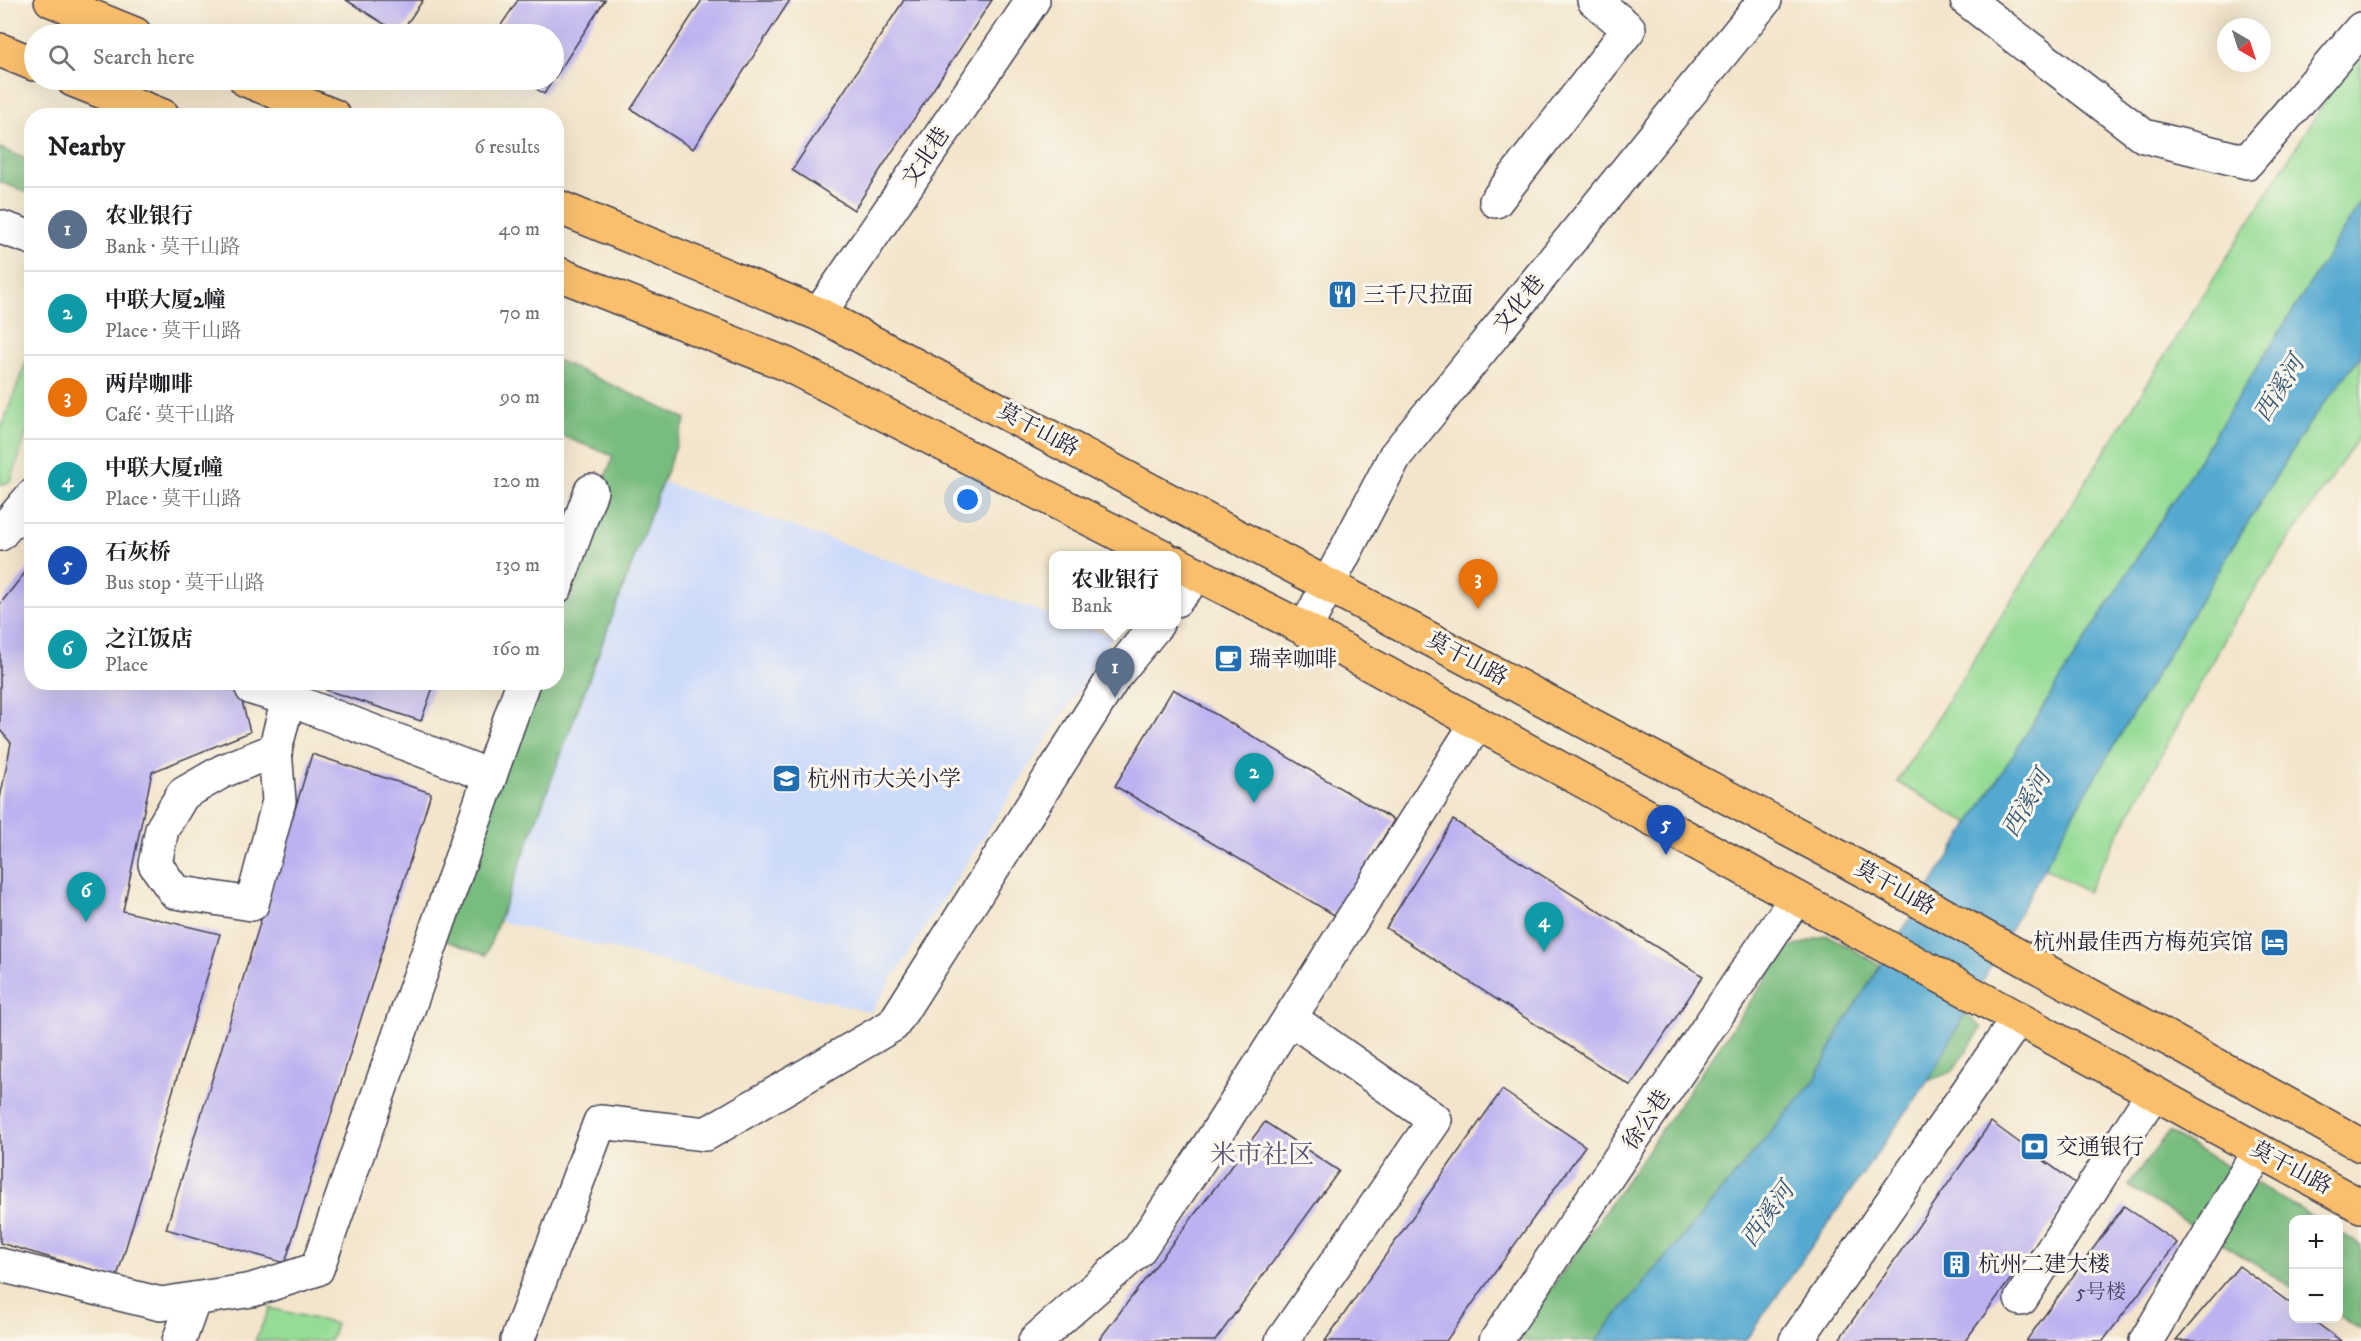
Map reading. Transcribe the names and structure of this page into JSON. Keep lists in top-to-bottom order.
{
  "streets": {
    "main road": ["莫干山路"],
    "street": ["文北巷", "文化巷", "徐公巷"]
  },
  "crossings": [
    ["文北巷", "莫干山路"],
    ["文化巷", "莫干山路"],
    ["莫干山路", "徐公巷"]
  ],
  "districts": ["米市社区"],
  "water": ["西溪河"],
  "places": {
    "restaurant": ["三千尺拉面"],
    "cafe": ["瑞幸咖啡"],
    "school or university": ["杭州市大关小学"],
    "hotel": ["杭州最佳西方梅苑宾馆"],
    "bank": ["交通银行"],
    "building": ["杭州二建大楼"]
  },
  "house_numbers": ["5号楼"],
  "north": "bottom right",
  "page": {
    "search": "Search here",
    "heading": ["Nearby", "6 results"],
    "list": [
      {
        "mark": "1",
        "name": "农业银行",
        "note": "Bank · 莫干山路",
        "value": "40 m"
      },
      {
        "mark": "2",
        "name": "中联大厦2幢",
        "note": "Place · 莫干山路",
        "value": "70 m"
      },
      {
        "mark": "3",
        "name": "两岸咖啡",
        "note": "Café · 莫干山路",
        "value": "90 m"
      },
      {
        "mark": "4",
        "name": "中联大厦1幢",
        "note": "Place · 莫干山路",
        "value": "120 m"
      },
      {
        "mark": "5",
        "name": "石灰桥",
        "note": "Bus stop · 莫干山路",
        "value": "130 m"
      },
      {
        "mark": "6",
        "name": "之江饭店",
        "note": "Place",
        "value": "160 m"
      }
    ],
    "popup": ["农业银行", "Bank"],
    "pins": [
      "3",
      "1",
      "2",
      "5",
      "6",
      "4"
    ],
    "map_buttons": ["+", "−"]
  }
}
